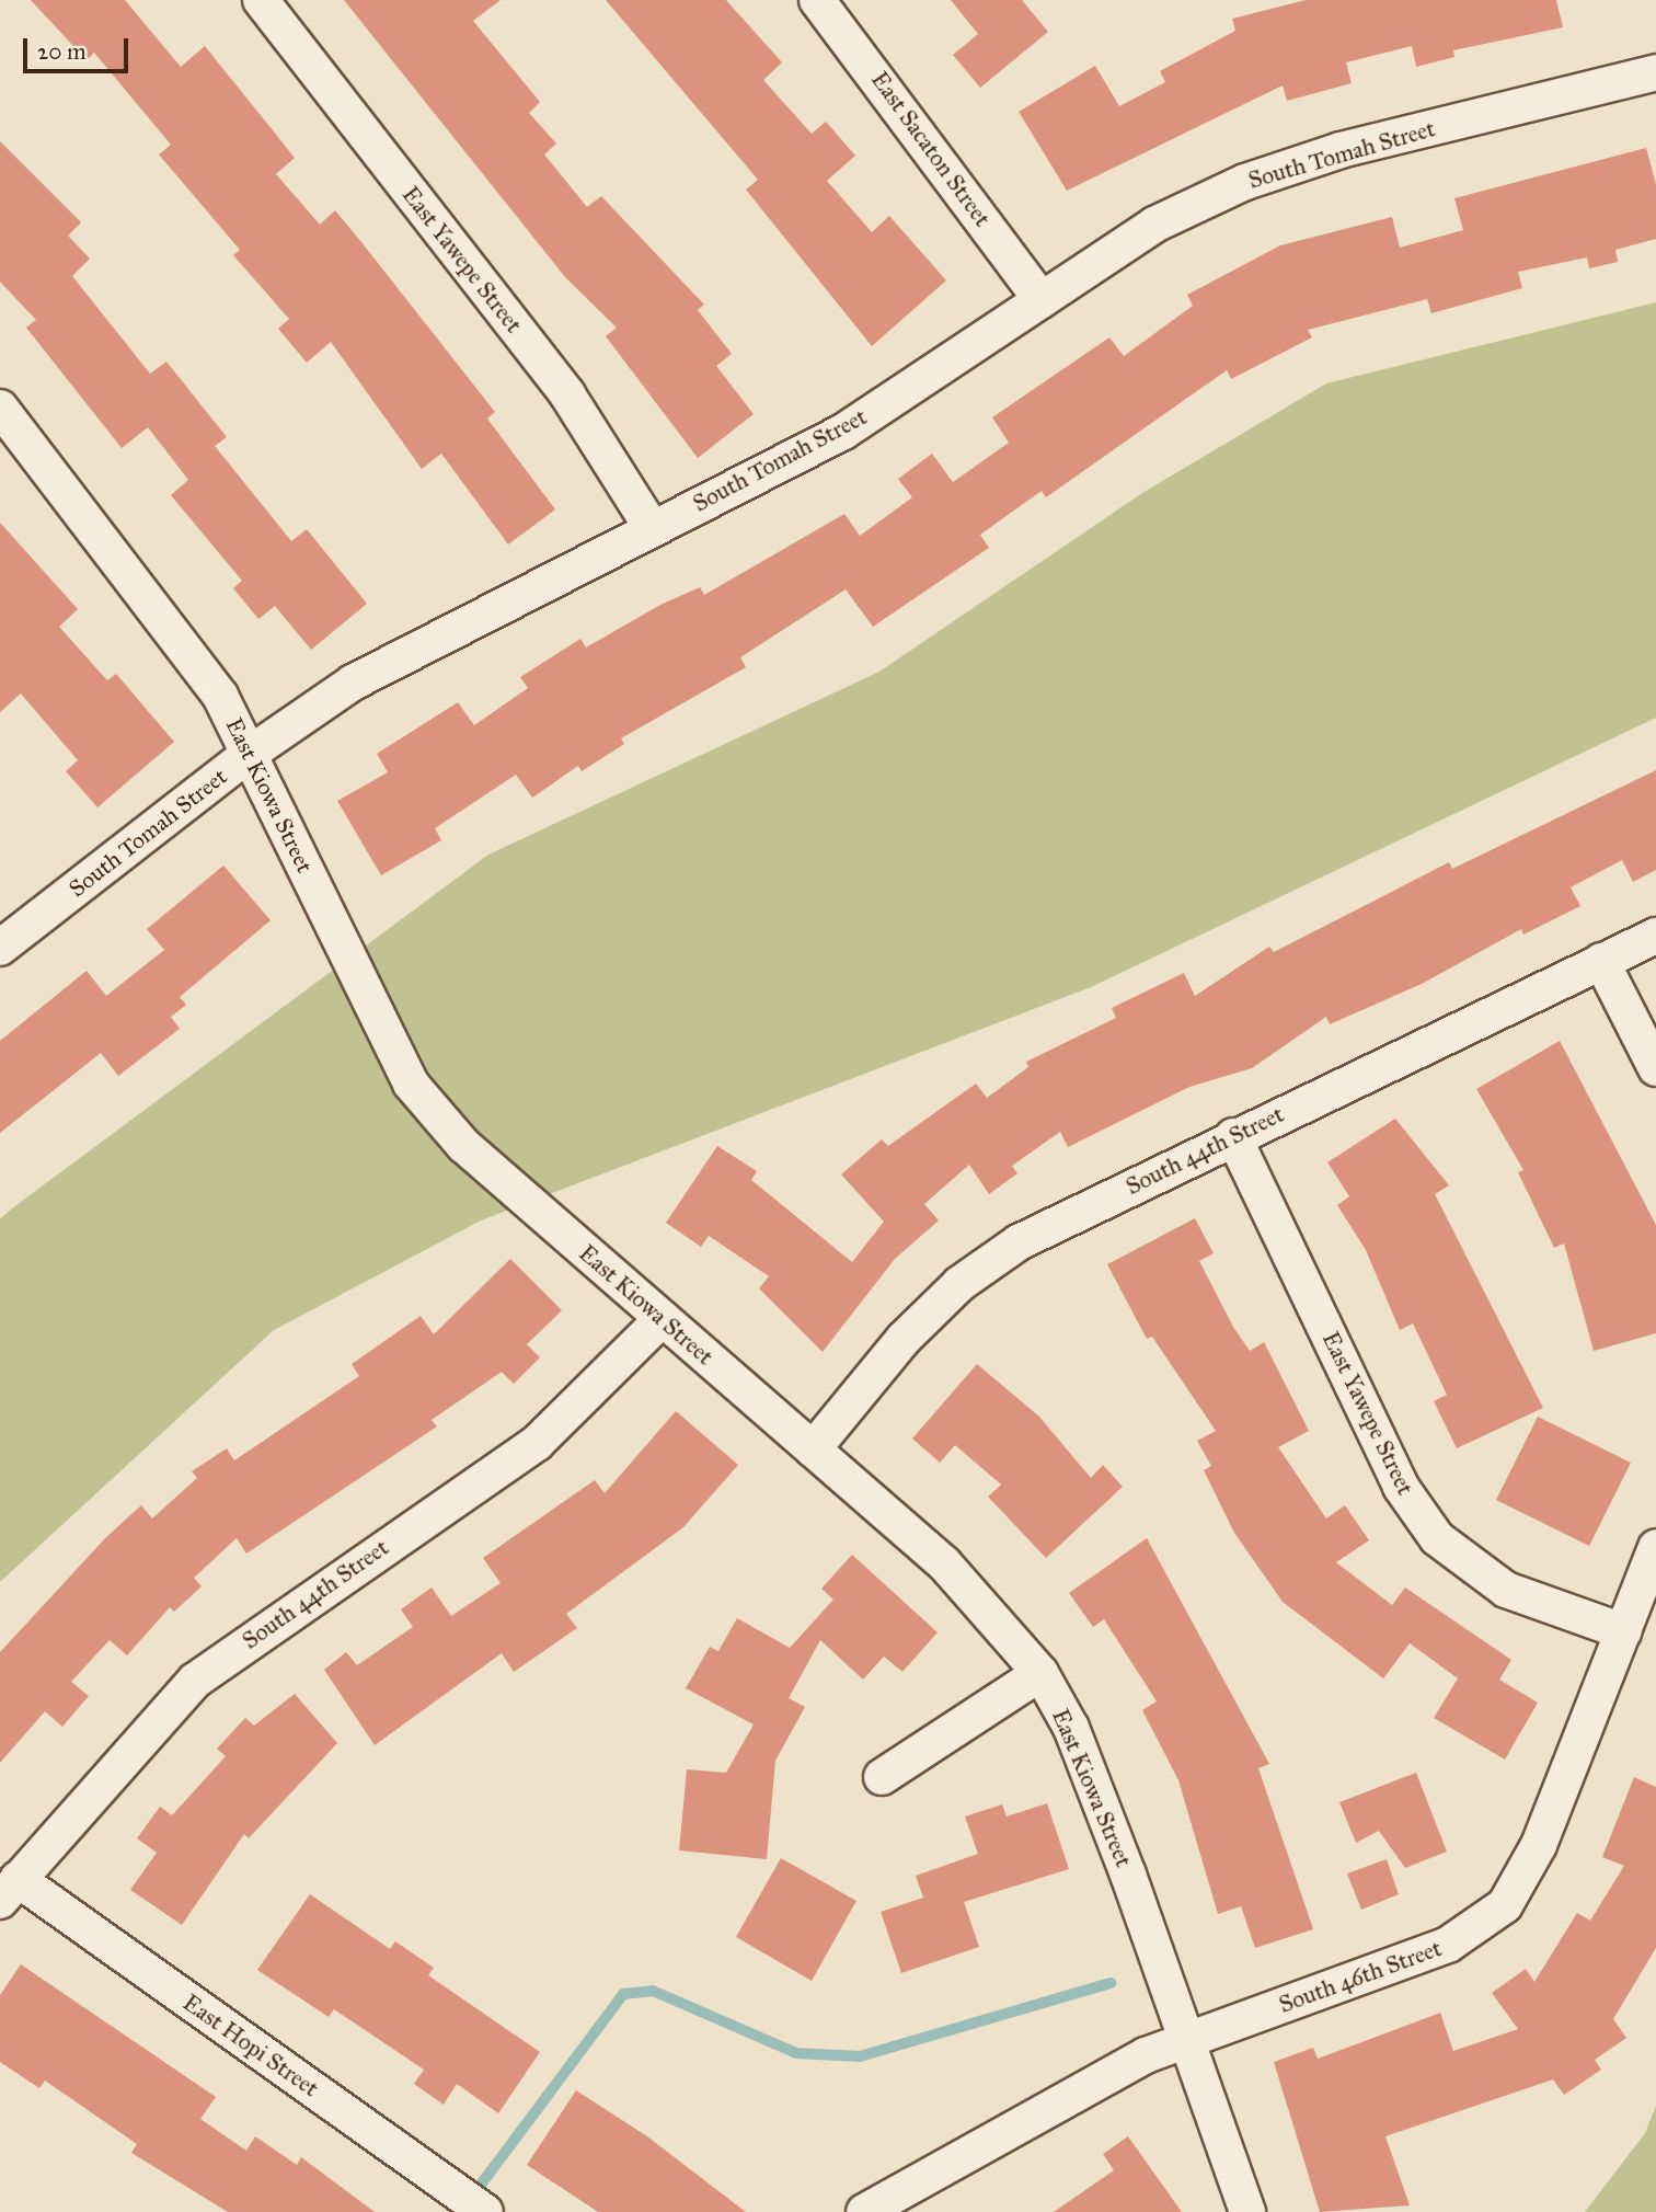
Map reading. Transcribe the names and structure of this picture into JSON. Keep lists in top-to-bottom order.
{
  "streets": {
    "street": [
      "East Sacaton Street",
      "South Tomah Street",
      "East Yawepe Street",
      "East Kiowa Street",
      "South 44th Street",
      "South 46th Street",
      "East Hopi Street"
    ]
  },
  "crossings": [
    ["East Sacaton Street", "South Tomah Street"],
    ["South Tomah Street", "East Yawepe Street"],
    ["South Tomah Street", "East Kiowa Street"],
    ["East Yawepe Street", "South 44th Street"],
    ["East Yawepe Street", "South 46th Street"],
    ["East Kiowa Street", "South 44th Street"],
    ["East Kiowa Street", "South 46th Street"],
    ["South 44th Street", "East Hopi Street"]
  ],
  "scale_bar": "20 m"
}
